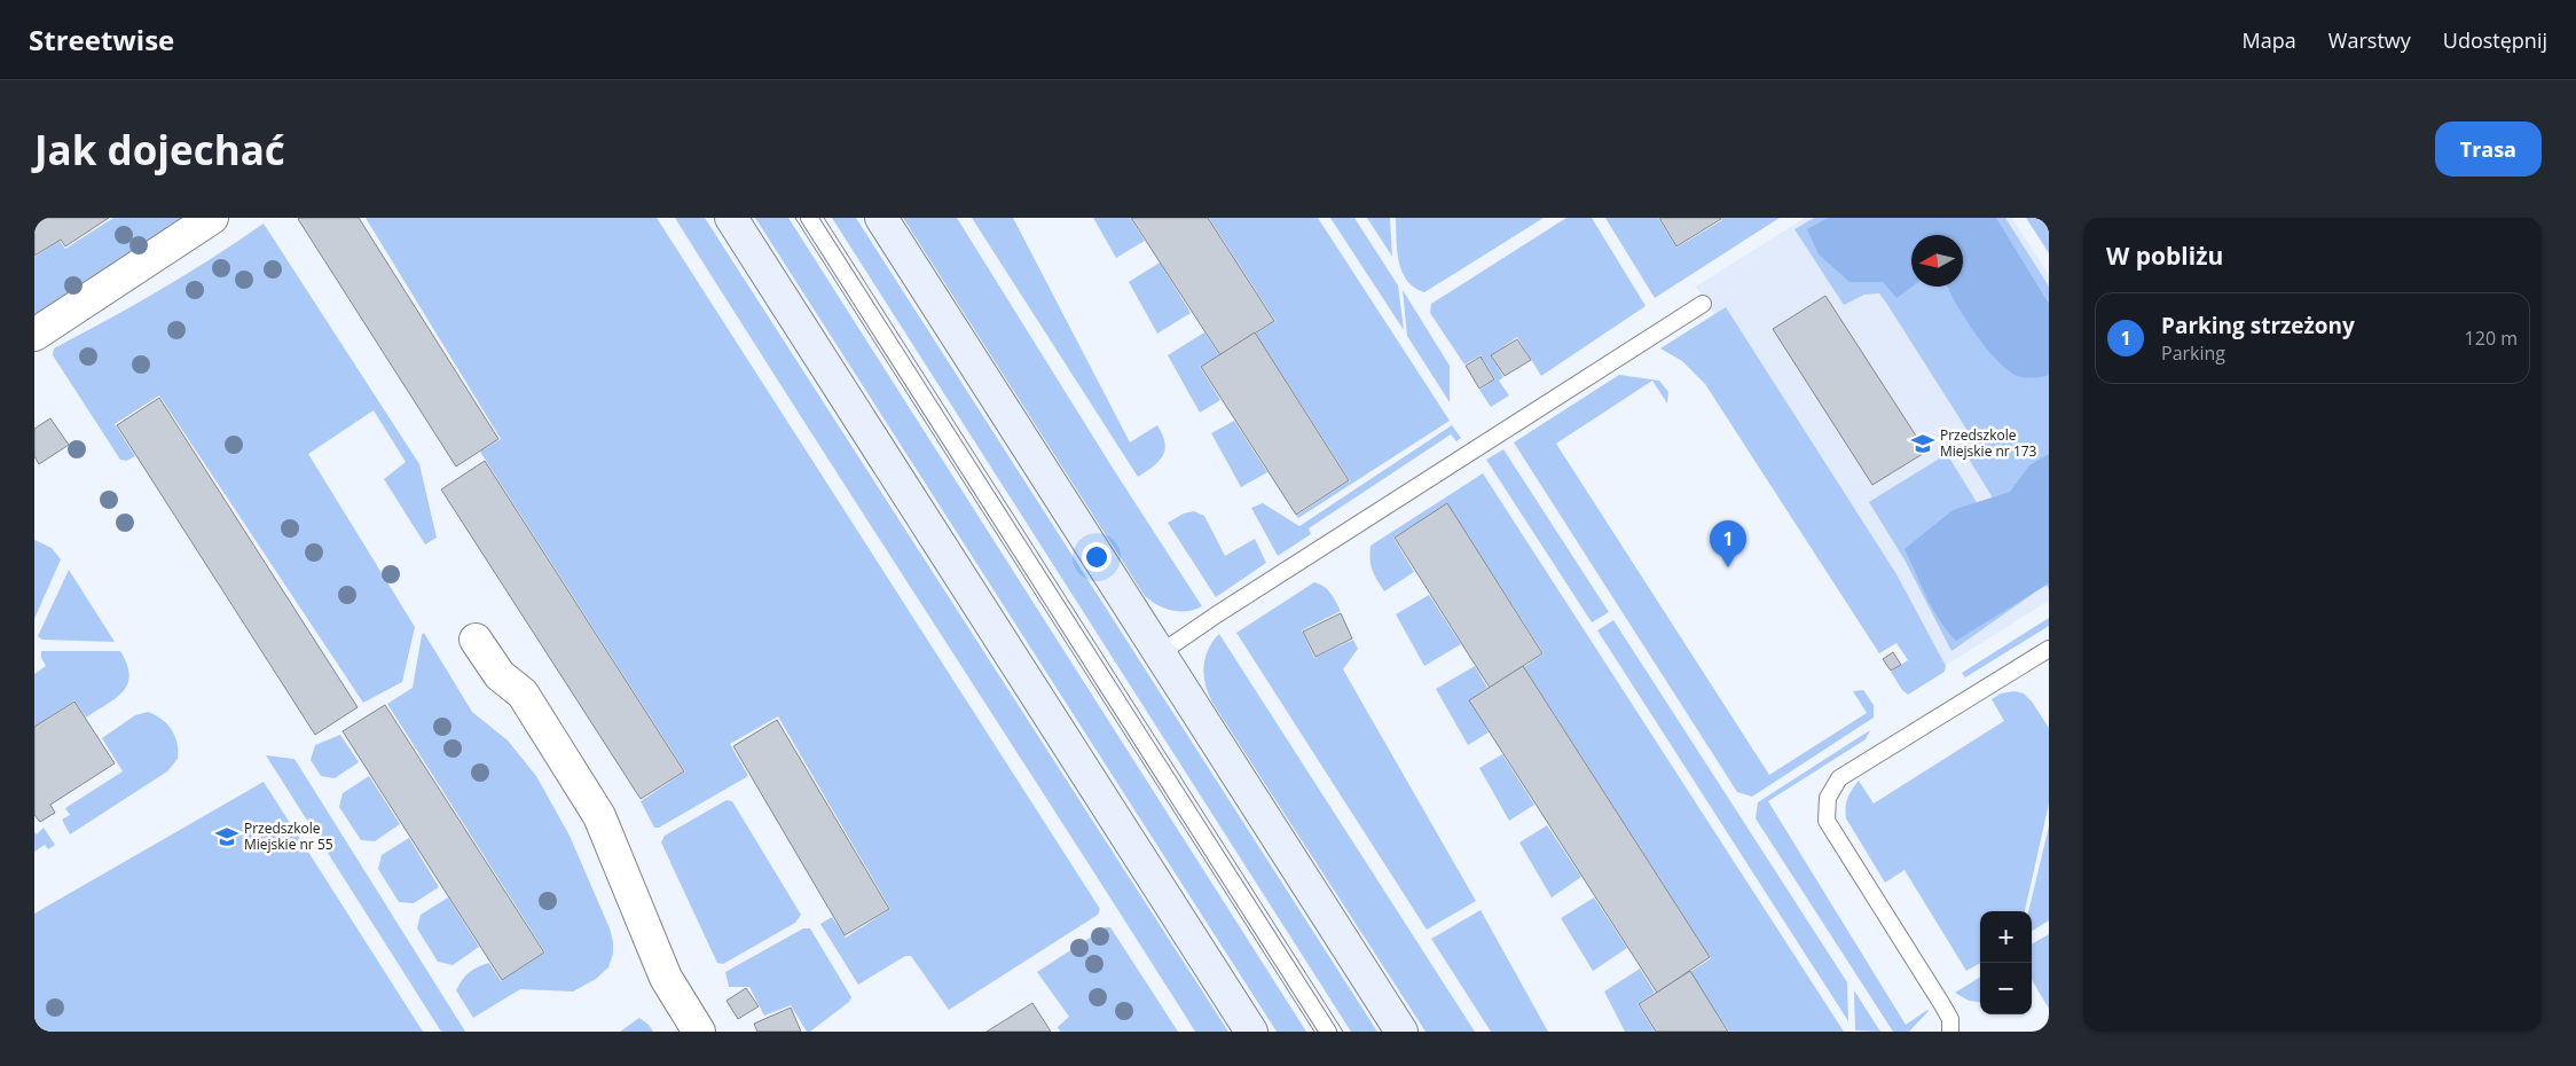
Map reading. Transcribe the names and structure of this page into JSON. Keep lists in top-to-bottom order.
{
  "places": {
    "school or university": ["Przedszkole Miejskie nr 173", "Przedszkole Miejskie nr 55"]
  },
  "north": "left",
  "page": {
    "header": "Streetwise",
    "nav": ["Mapa", "Warstwy", "Udostępnij"],
    "buttons": "Trasa",
    "title": "Jak dojechać",
    "heading": "W pobliżu",
    "list": [
      {
        "mark": "1",
        "name": "Parking strzeżony",
        "note": "Parking",
        "value": "120 m"
      }
    ],
    "pins": "1",
    "map_buttons": ["+", "−"]
  }
}
